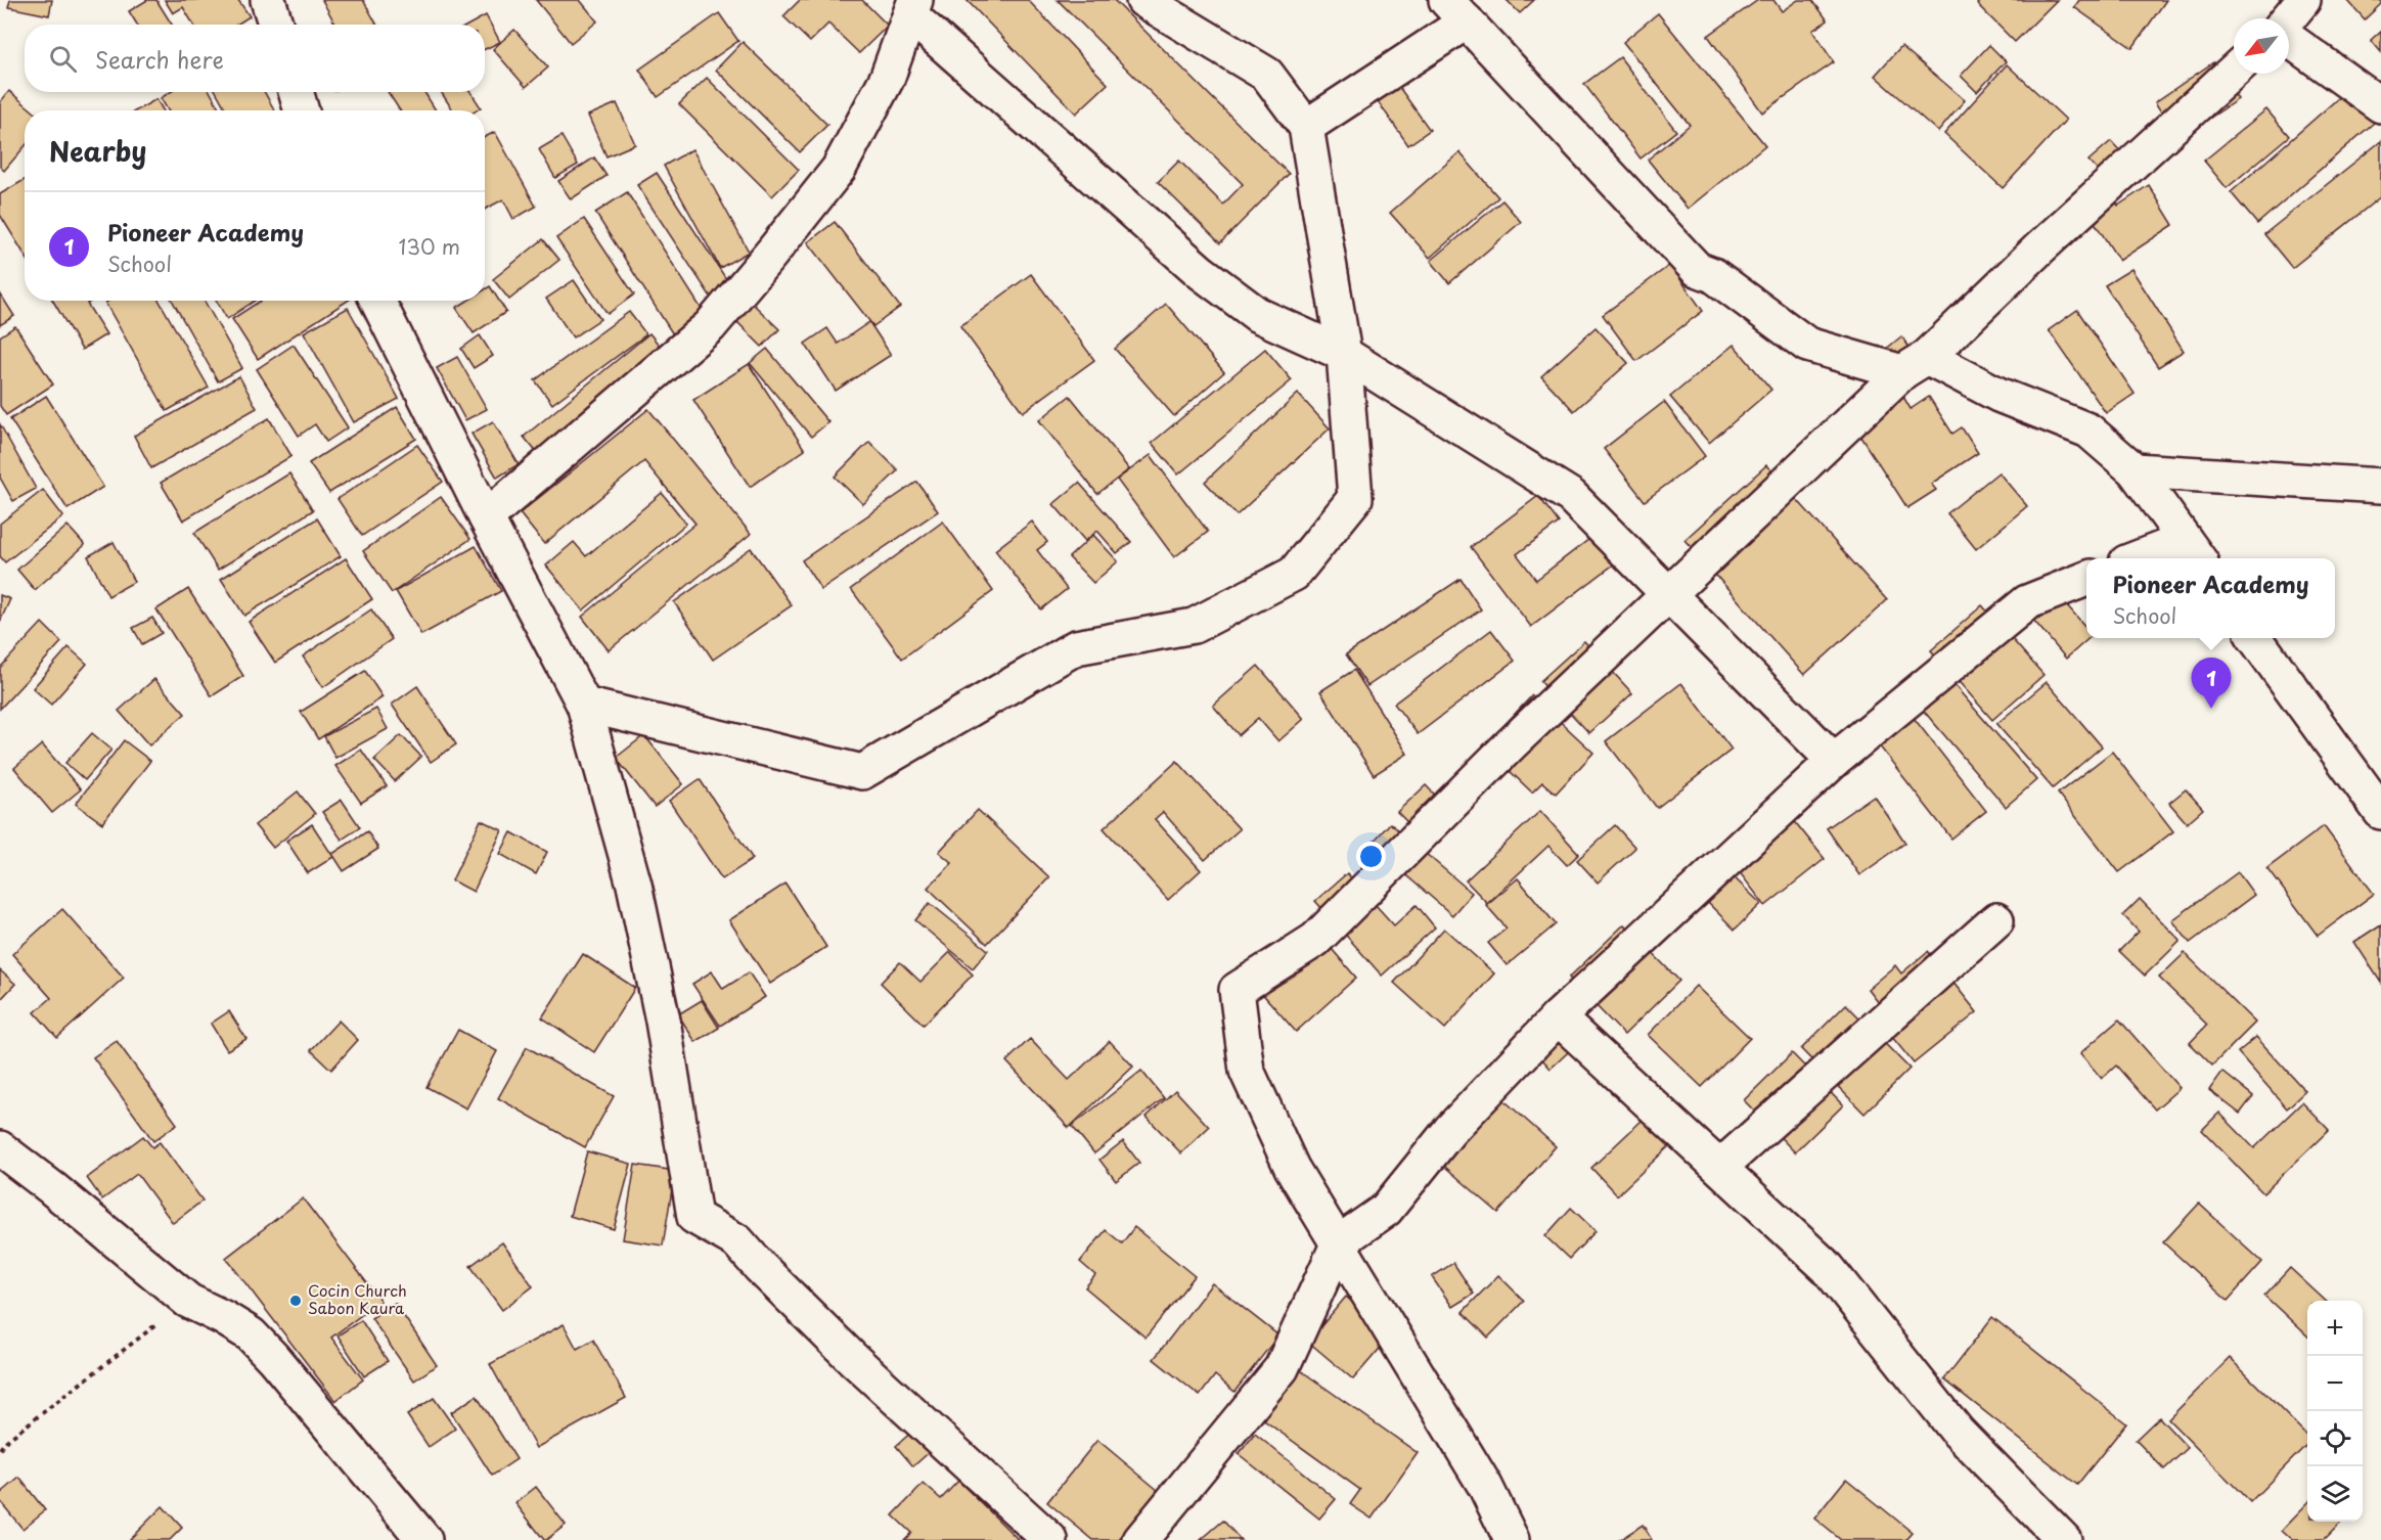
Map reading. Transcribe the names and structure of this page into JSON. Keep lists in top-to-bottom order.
{
  "places": ["Cocin Church Sabon Kaura"],
  "north": "bottom left",
  "page": {
    "search": "Search here",
    "heading": "Nearby",
    "list": [
      {
        "mark": "1",
        "name": "Pioneer Academy",
        "note": "School",
        "value": "130 m"
      }
    ],
    "popup": ["Pioneer Academy", "School"],
    "pins": "1",
    "map_buttons": ["+", "−"]
  }
}
